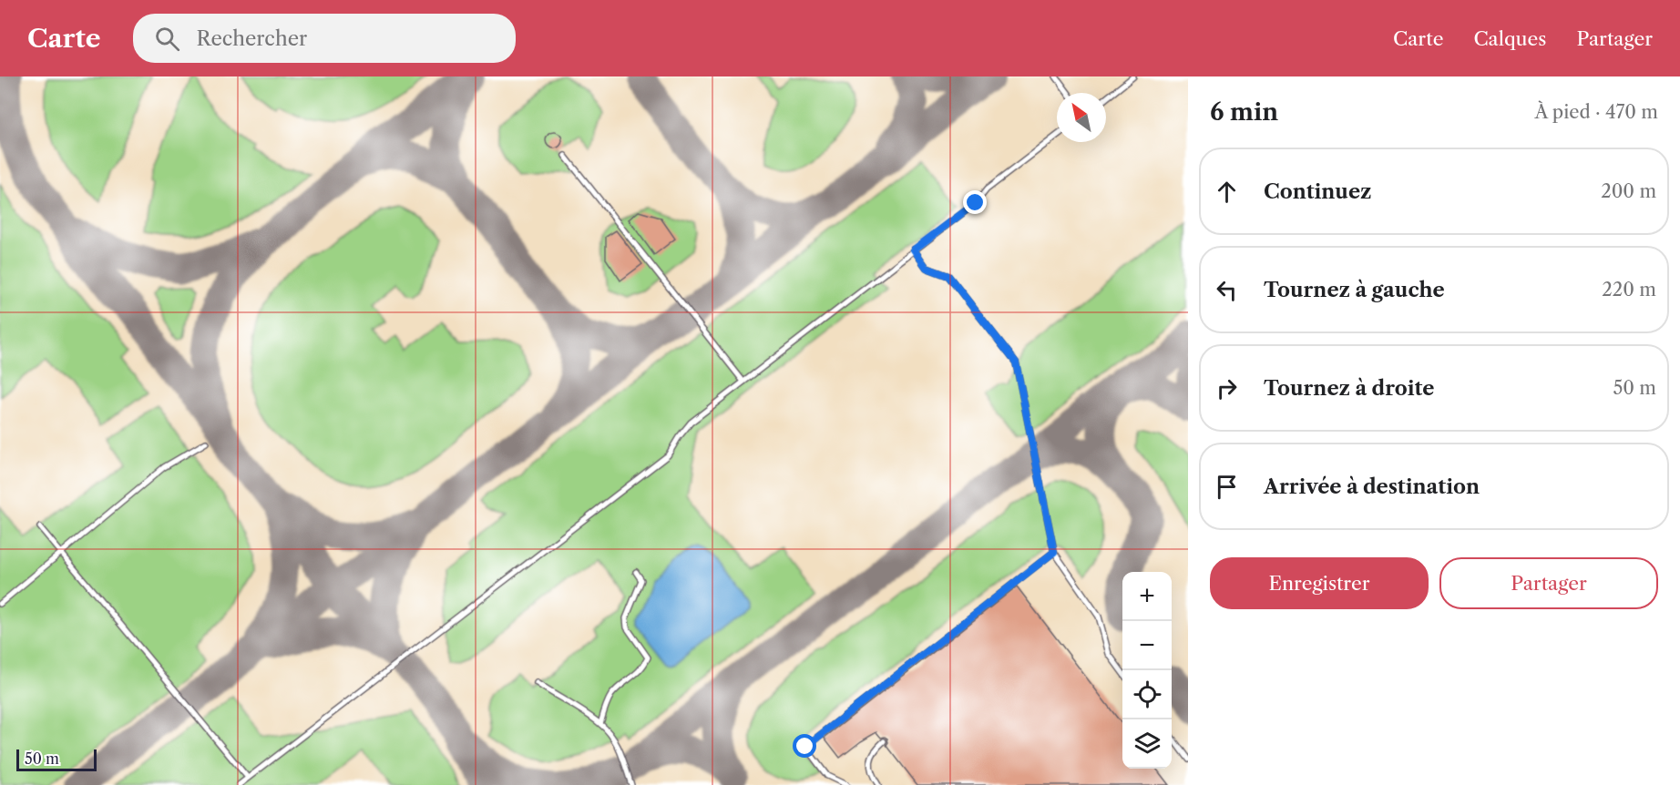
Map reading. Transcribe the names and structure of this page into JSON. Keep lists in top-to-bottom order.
{
  "scale_bar": "50 m",
  "north": "top left",
  "page": {
    "header": "Carte",
    "search": "Rechercher",
    "nav": ["Carte", "Calques", "Partager"],
    "heading": ["6 min", "À pied · 470 m"],
    "list": [
      ["Continuez", "200 m"],
      ["Tournez à gauche", "220 m"],
      ["Tournez à droite", "50 m"],
      "Arrivée à destination"
    ],
    "buttons": ["Enregistrer", "Partager"],
    "map_buttons": ["+", "−"],
    "scale": "50 m"
  }
}
